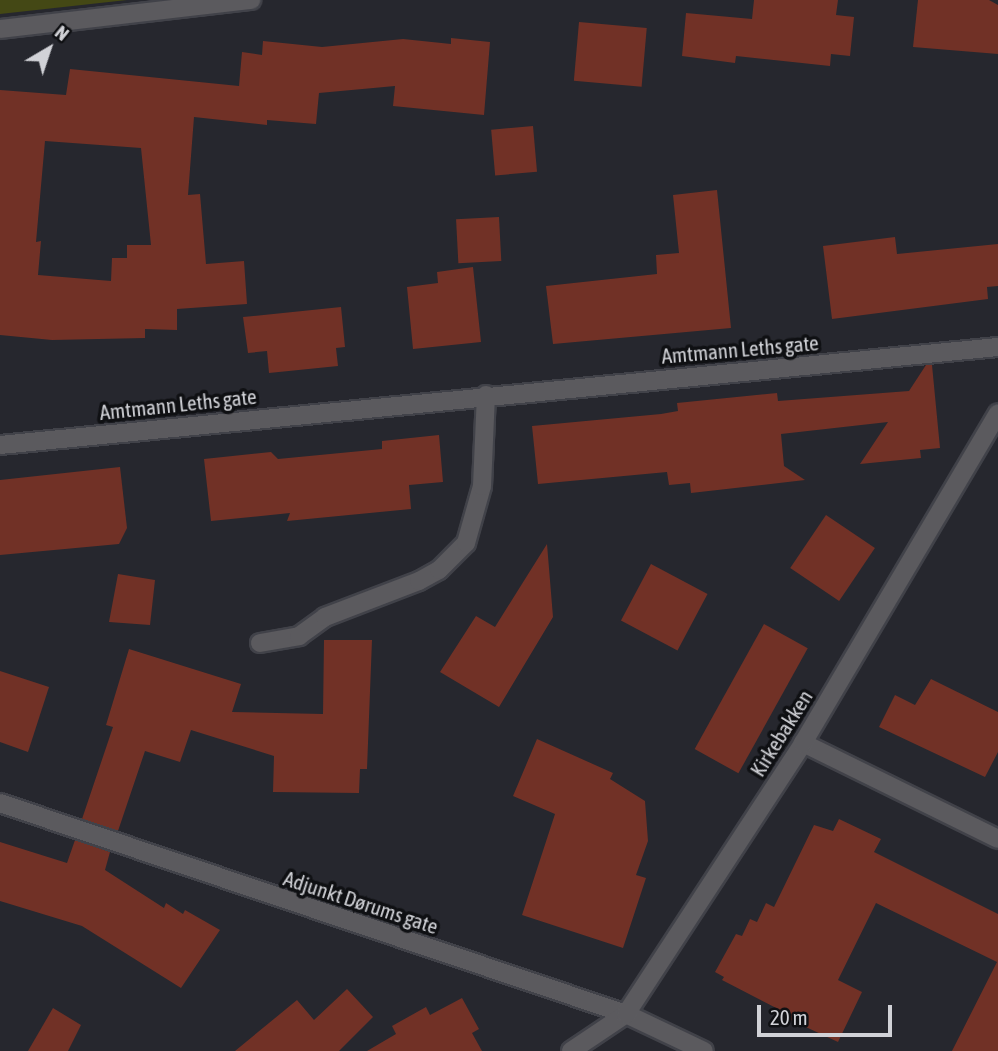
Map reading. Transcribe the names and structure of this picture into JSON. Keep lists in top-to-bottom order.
{
  "streets": {
    "street": ["Amtmann Leths gate", "Kirkebakken", "Adjunkt Dørums gate"]
  },
  "crossings": [
    ["Kirkebakken", "Adjunkt Dørums gate"]
  ],
  "scale_bar": "20 m",
  "north": "top right"
}
